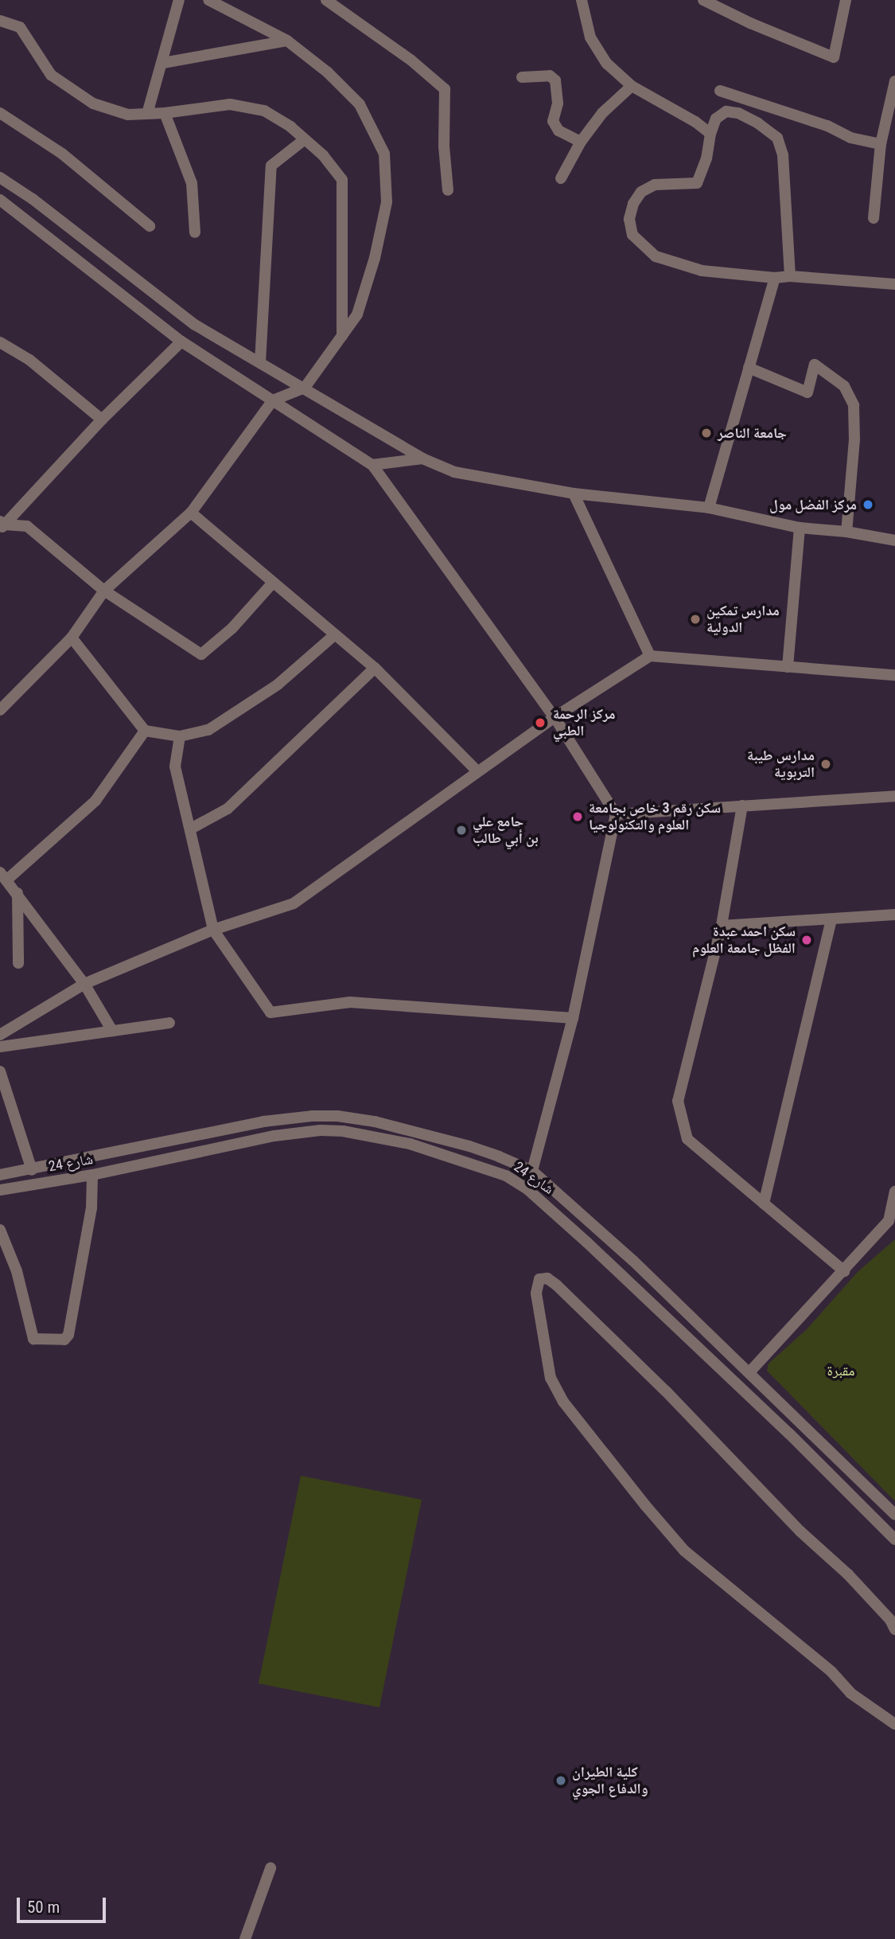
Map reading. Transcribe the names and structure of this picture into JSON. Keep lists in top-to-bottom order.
{
  "streets": {
    "street": ["شارع 24"]
  },
  "parks": ["مقبرة"],
  "places": [
    "جامعة الناصر",
    "مركز الفضل مول",
    "مدارس تمكين الدولية",
    "مركز الرحمة الطبي",
    "مدارس طيبة التربوية",
    "سكن رقم 3 خاص بجامعة العلوم والتكنولوجيا",
    "جامع علي بن أبي طالب",
    "سكن احمد عبدة الفظل جامعة العلوم",
    "كلية الطيران والدفاع الجوي"
  ],
  "scale_bar": "50 m"
}
